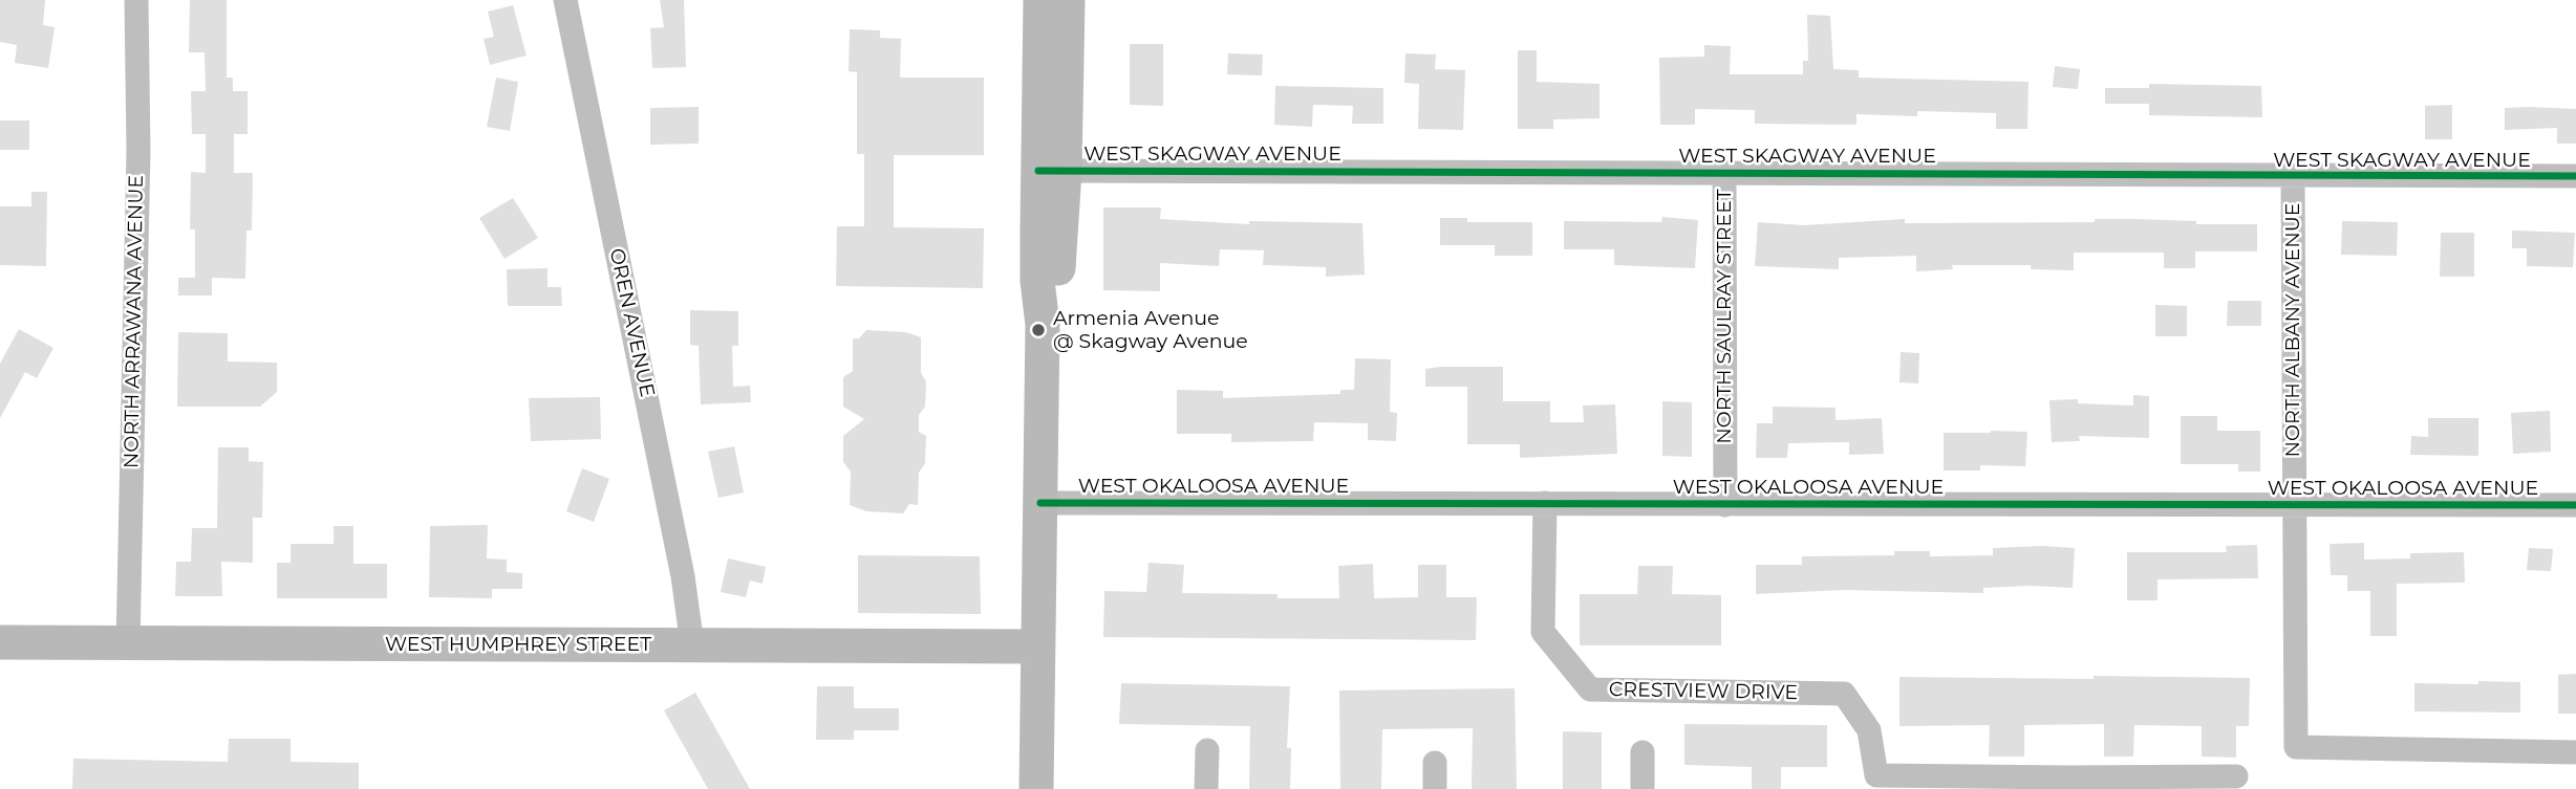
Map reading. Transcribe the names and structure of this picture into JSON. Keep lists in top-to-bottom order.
{
  "streets": {
    "street": [
      "WEST SKAGWAY AVENUE",
      "NORTH SAULRAY STREET",
      "NORTH ARRAWANA AVENUE",
      "OREN AVENUE",
      "NORTH ALBANY AVENUE",
      "WEST OKALOOSA AVENUE",
      "WEST HUMPHREY STREET",
      "CRESTVIEW DRIVE"
    ]
  },
  "crossings": [
    ["WEST SKAGWAY AVENUE", "NORTH SAULRAY STREET"],
    ["WEST SKAGWAY AVENUE", "NORTH ALBANY AVENUE"],
    ["NORTH SAULRAY STREET", "WEST OKALOOSA AVENUE"],
    ["NORTH ARRAWANA AVENUE", "WEST HUMPHREY STREET"],
    ["OREN AVENUE", "WEST HUMPHREY STREET"],
    ["NORTH ALBANY AVENUE", "WEST OKALOOSA AVENUE"],
    ["WEST OKALOOSA AVENUE", "CRESTVIEW DRIVE"]
  ],
  "places": ["Armenia Avenue @ Skagway Avenue"]
}
